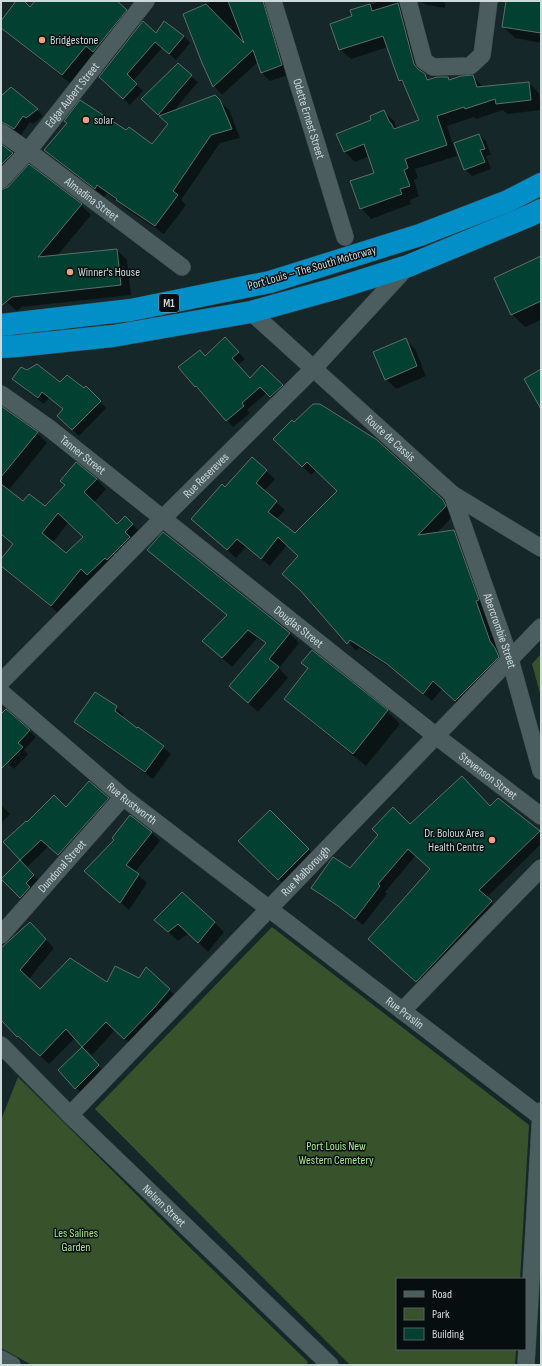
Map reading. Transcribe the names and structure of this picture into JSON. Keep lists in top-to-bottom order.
{
  "streets": {
    "highway": ["Port Louis – The South Motorway", "M1"],
    "street": [
      "Edgar Aubert Street",
      "Odette Ernest Street",
      "Almadina Street",
      "Route de Cassis",
      "Tanner Street",
      "Rue Resereves",
      "Douglas Street",
      "Abercrombie Street",
      "Stevenson Street",
      "Rue Rustworth",
      "Dundonal Street",
      "Rue Malborough",
      "Rue Praslin",
      "Nelson Street"
    ]
  },
  "crossings": [
    ["Edgar Aubert Street", "Almadina Street"],
    ["Port Louis – The South Motorway", "Route de Cassis"],
    ["Port Louis – The South Motorway", "Rue Resereves"],
    ["Route de Cassis", "Rue Resereves"],
    ["Route de Cassis", "Abercrombie Street"],
    ["Tanner Street", "Rue Resereves"],
    ["Tanner Street", "Douglas Street"],
    ["Rue Resereves", "Douglas Street"],
    ["Douglas Street", "Stevenson Street"],
    ["Douglas Street", "Rue Malborough"],
    ["Abercrombie Street", "Rue Malborough"],
    ["Stevenson Street", "Rue Malborough"],
    ["Rue Rustworth", "Dundonal Street"],
    ["Rue Rustworth", "Rue Malborough"],
    ["Rue Rustworth", "Rue Praslin"],
    ["Rue Malborough", "Rue Praslin"],
    ["Rue Malborough", "Nelson Street"]
  ],
  "parks": ["Port Louis New Western Cemetery", "Les Salines Garden"],
  "places": [
    "Bridgestone",
    "solar",
    "Winner's House",
    "Dr. Boloux Area Health Centre"
  ],
  "legend": ["Road", "Park", "Building"]
}
